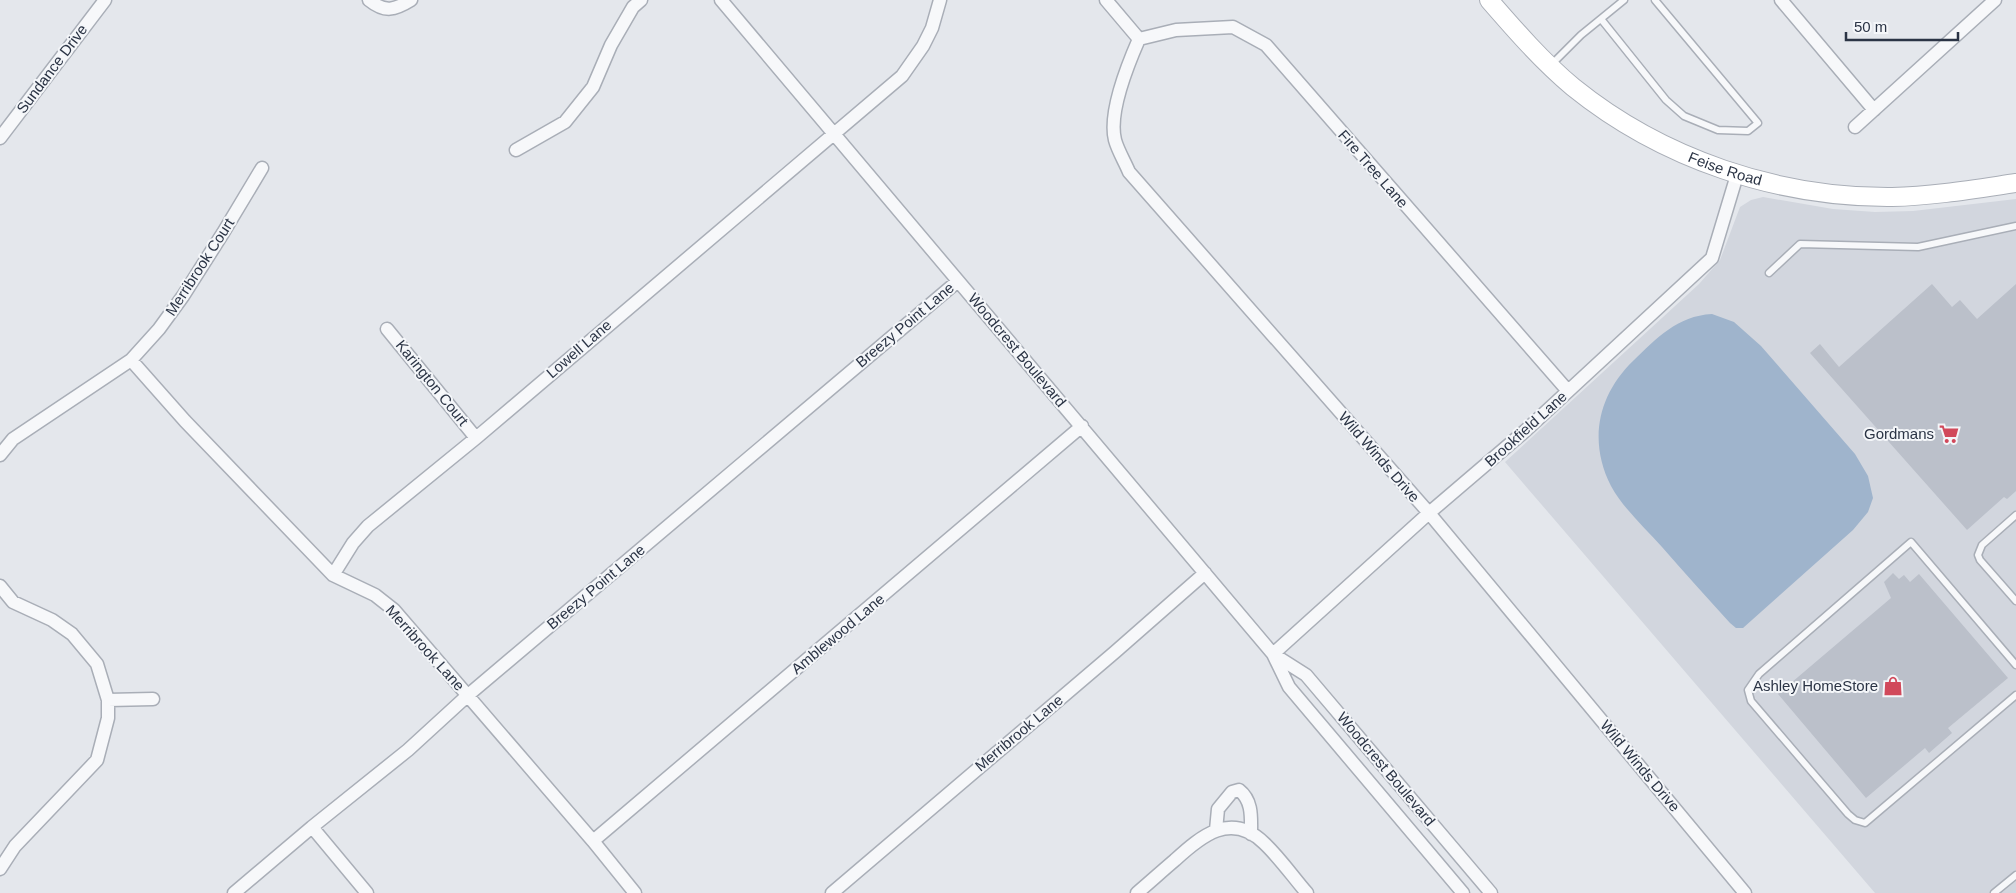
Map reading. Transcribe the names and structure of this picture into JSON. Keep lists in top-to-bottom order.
{
  "streets": {
    "main road": ["Feise Road"],
    "street": [
      "Sundance Drive",
      "Fire Tree Lane",
      "Merribrook Court",
      "Breezy Point Lane",
      "Lowell Lane",
      "Woodcrest Boulevard",
      "Karington Court",
      "Brookfield Lane",
      "Wild Winds Drive",
      "Amblewood Lane",
      "Merribrook Lane"
    ]
  },
  "crossings": [
    ["Feise Road", "Brookfield Lane"],
    ["Fire Tree Lane", "Brookfield Lane"],
    ["Fire Tree Lane", "Wild Winds Drive"],
    ["Merribrook Court", "Merribrook Lane"],
    ["Breezy Point Lane", "Woodcrest Boulevard"],
    ["Breezy Point Lane", "Merribrook Lane"],
    ["Lowell Lane", "Woodcrest Boulevard"],
    ["Lowell Lane", "Karington Court"],
    ["Lowell Lane", "Merribrook Lane"],
    ["Woodcrest Boulevard", "Brookfield Lane"],
    ["Woodcrest Boulevard", "Amblewood Lane"],
    ["Woodcrest Boulevard", "Merribrook Lane"],
    ["Brookfield Lane", "Wild Winds Drive"],
    ["Amblewood Lane", "Merribrook Lane"]
  ],
  "places": {
    "supermarket": ["Gordmans"],
    "shop": ["Ashley HomeStore"]
  },
  "scale_bar": "50 m"
}
